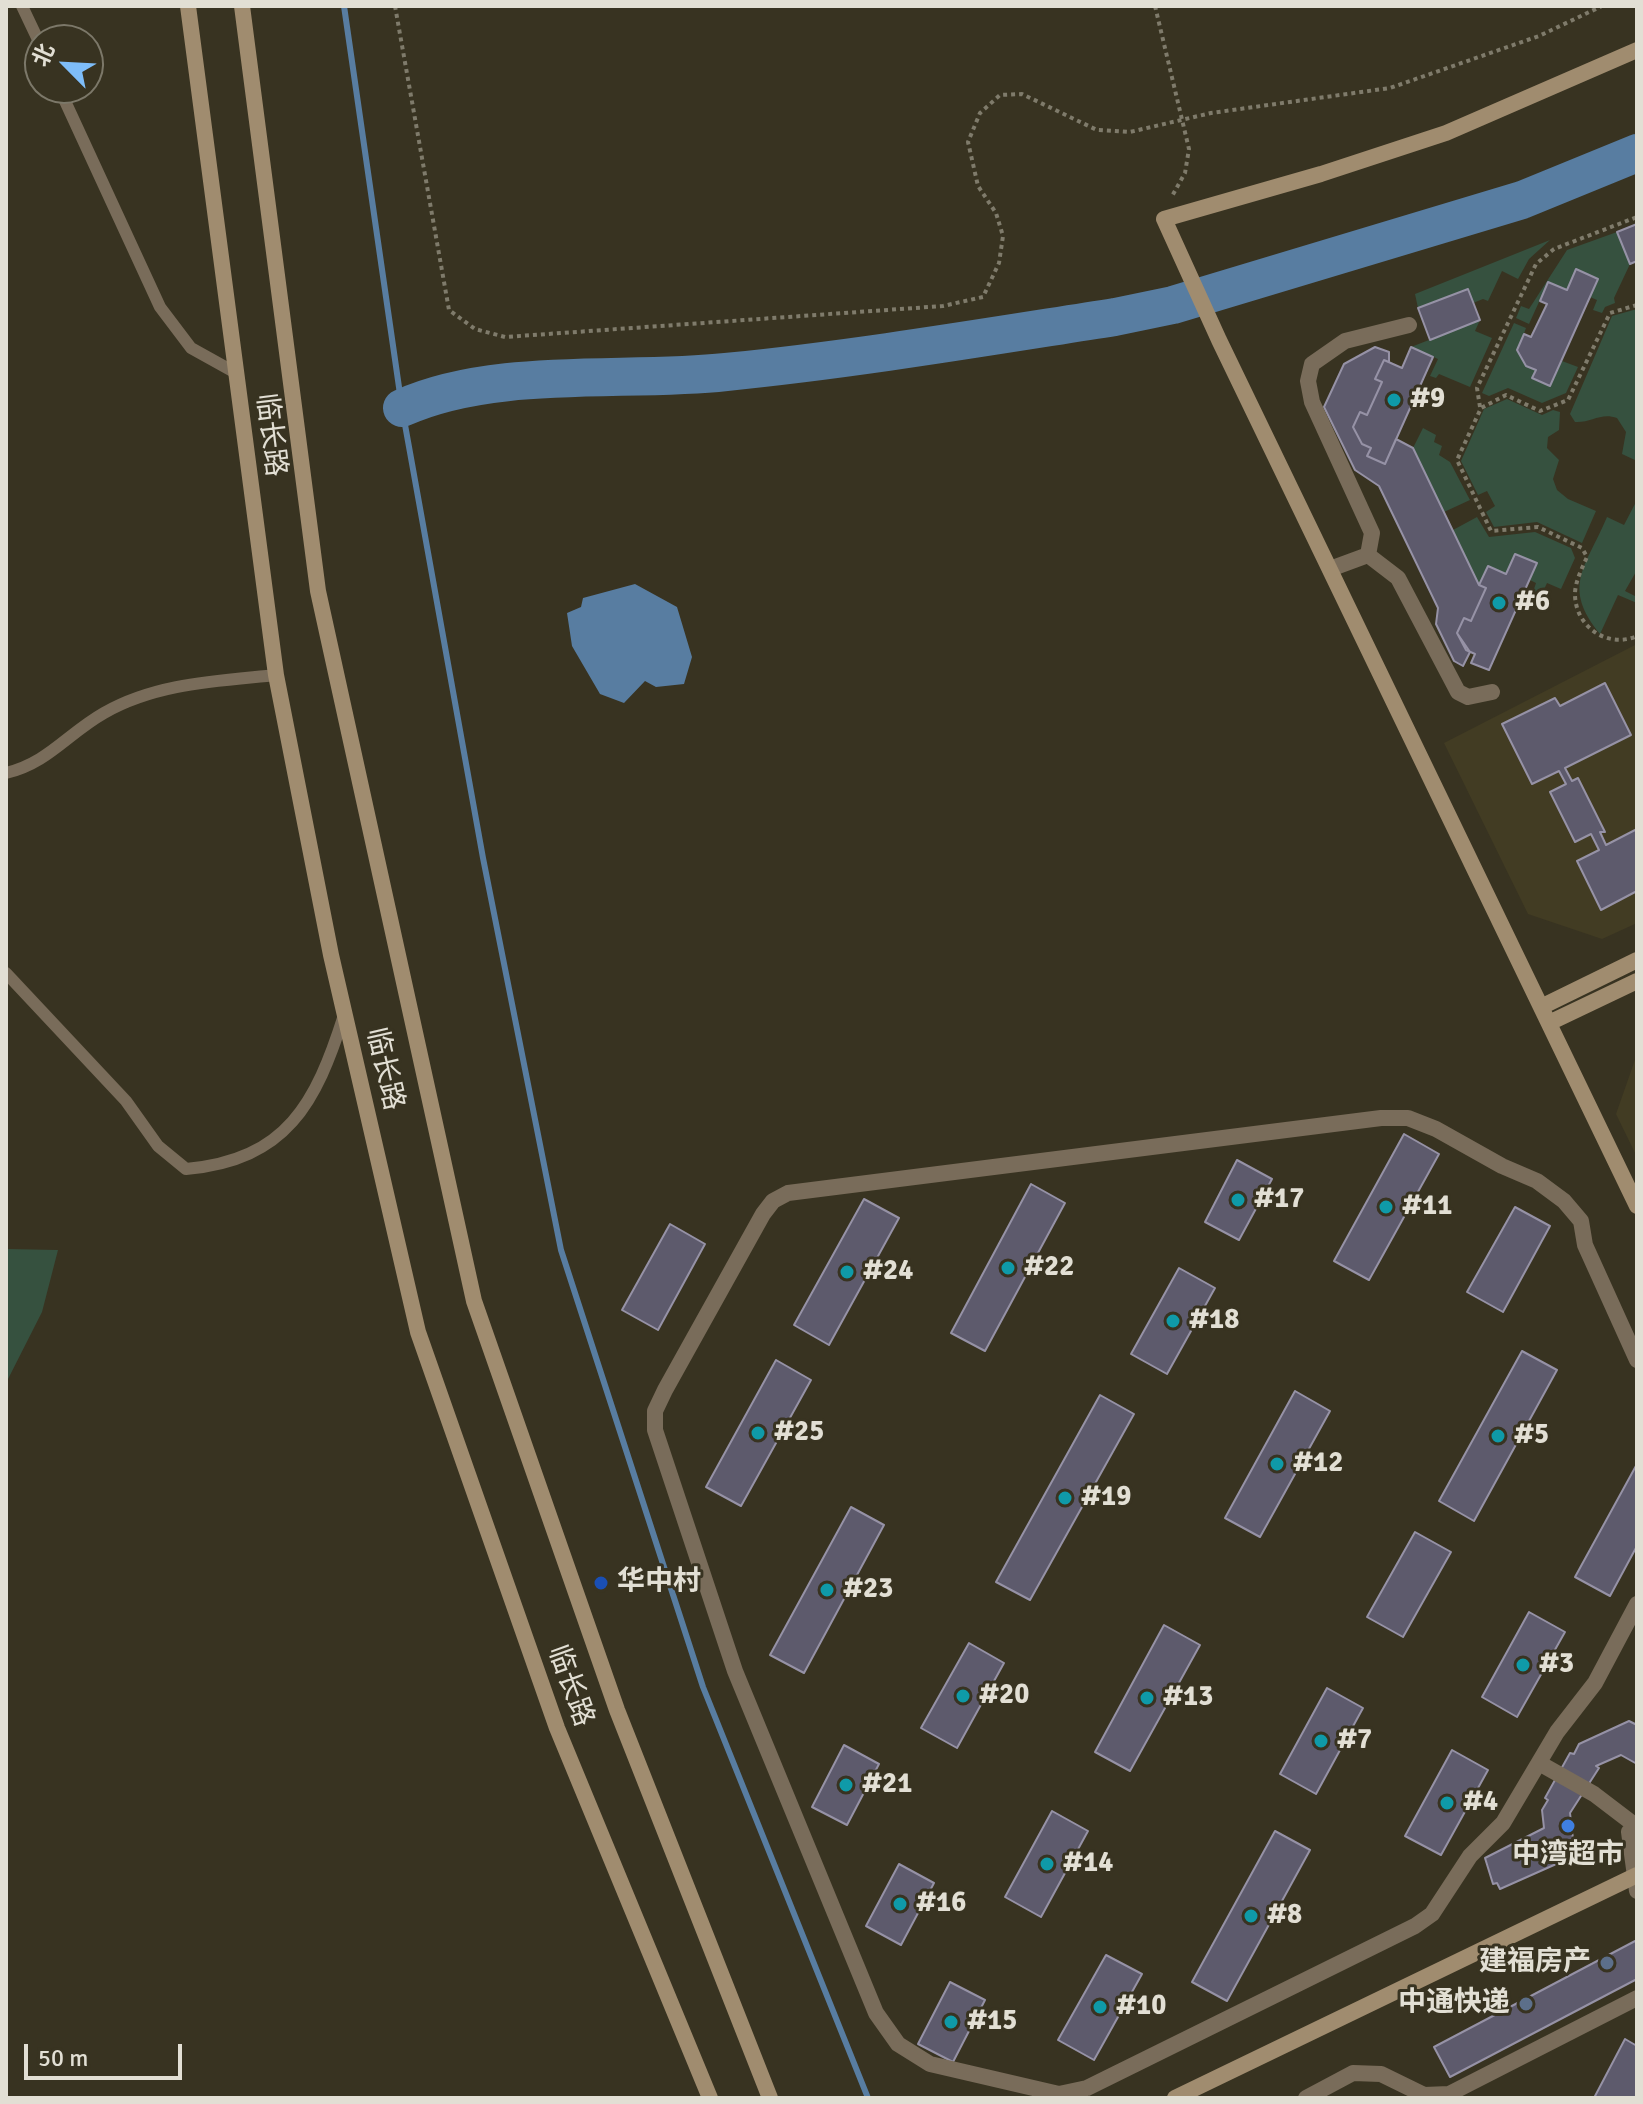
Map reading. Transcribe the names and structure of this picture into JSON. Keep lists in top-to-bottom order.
{
  "streets": {
    "main road": ["临长路"]
  },
  "places": [
    "#9",
    "#6",
    "#17",
    "#11",
    "#22",
    "#24",
    "#18",
    "#25",
    "#5",
    "#12",
    "#19",
    "华中村",
    "#23",
    "#3",
    "#20",
    "#13",
    "#7",
    "#21",
    "#4",
    "中湾超市",
    "#14",
    "#16",
    "#8",
    "建福房产",
    "中通快递",
    "#10",
    "#15"
  ],
  "scale_bar": "50 m",
  "north": "top left"
}
